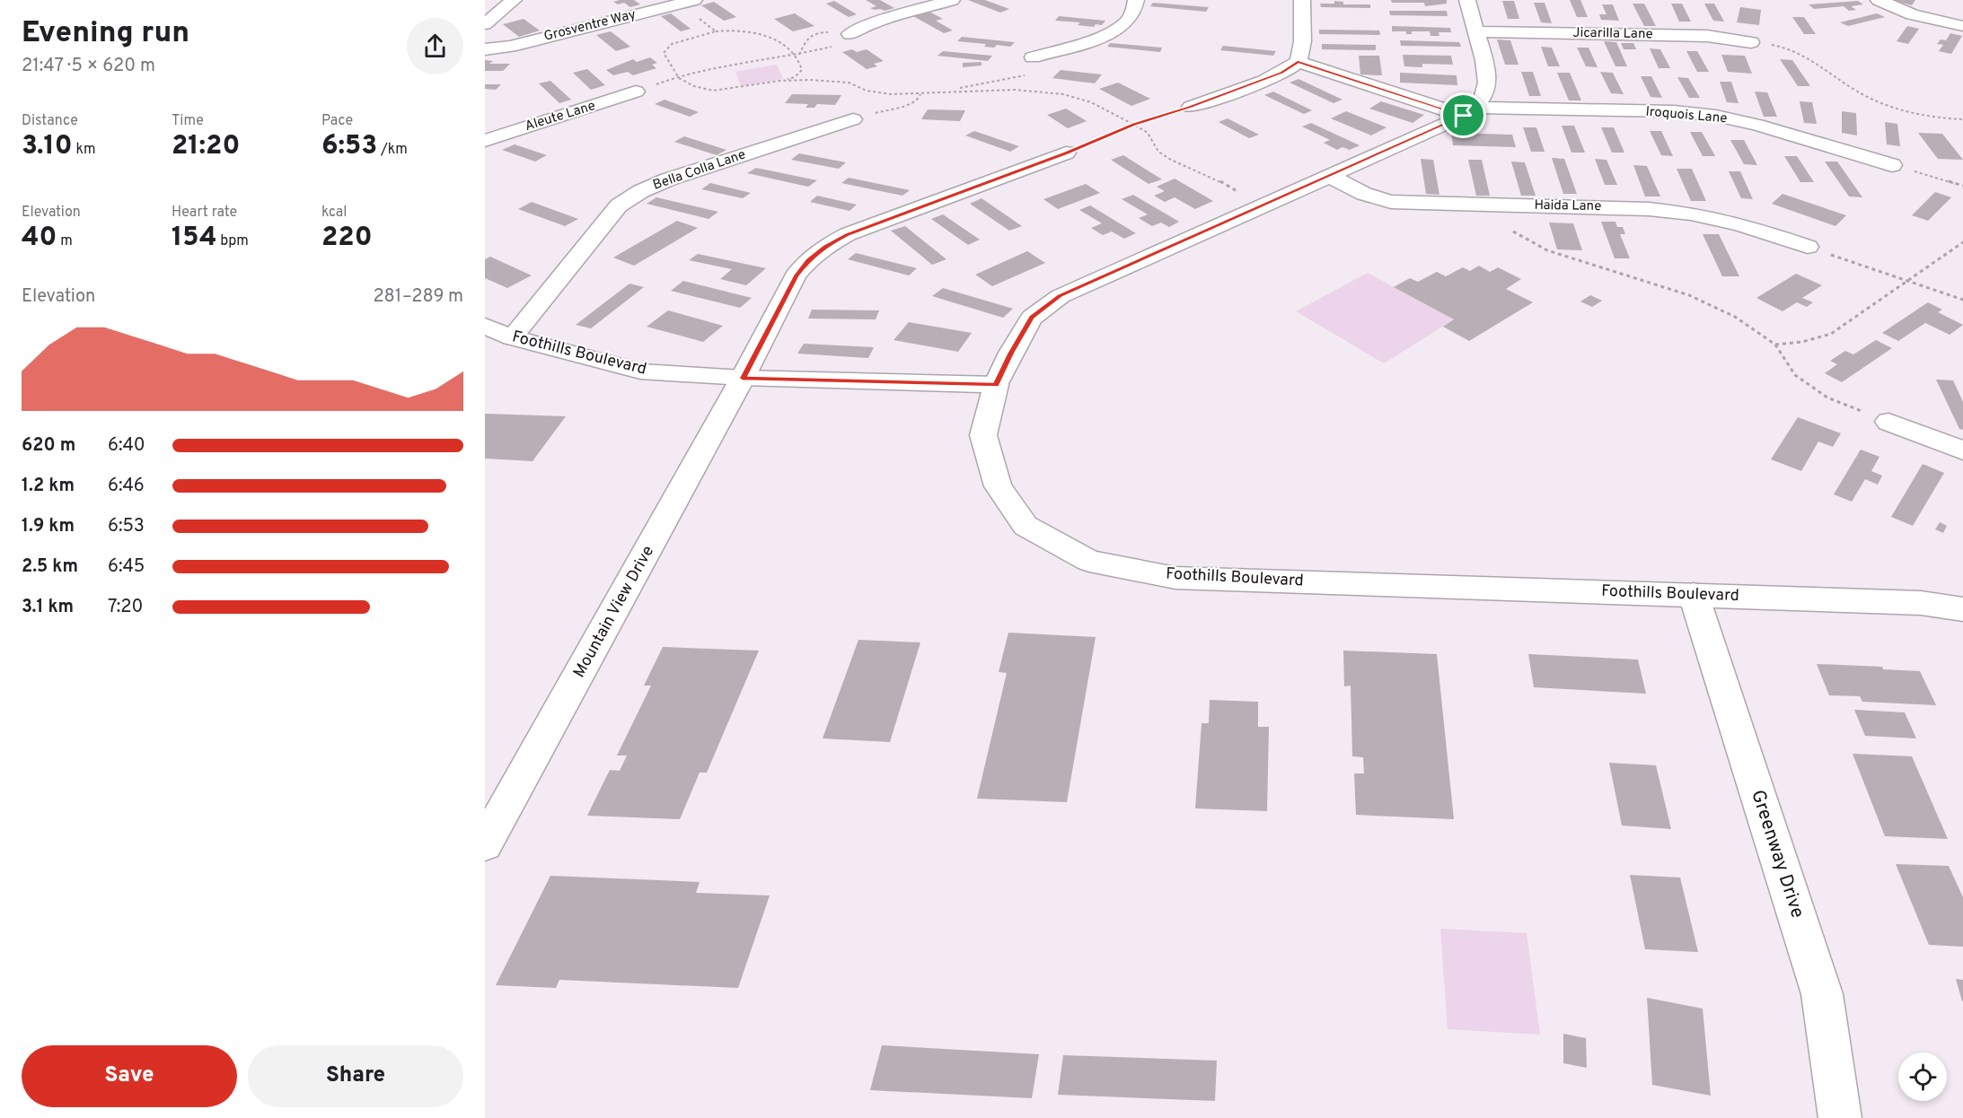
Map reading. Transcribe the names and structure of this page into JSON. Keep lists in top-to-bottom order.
{
  "streets": {
    "street": [
      "Grosventre Way",
      "Jicarilla Lane",
      "Iroquois Lane",
      "Aleute Lane",
      "Bella Colla Lane",
      "Haida Lane",
      "Foothills Boulevard",
      "Mountain View Drive",
      "Greenway Drive"
    ]
  },
  "crossings": [
    ["Bella Colla Lane", "Foothills Boulevard"],
    ["Foothills Boulevard", "Mountain View Drive"],
    ["Foothills Boulevard", "Greenway Drive"]
  ],
  "page": {
    "heading": ["Evening run", "21:47 · 5 × 620 m"],
    "stats": [
      ["Distance", "3.10 km"],
      ["Time", "21:20"],
      ["Pace", "6:53 /km"],
      ["Elevation", "40 m"],
      ["Heart rate", "154 bpm"],
      ["kcal", "220"]
    ],
    "chart": ["Elevation", "281–289 m"],
    "list": [
      {
        "name": "620 m",
        "note": "6:40"
      },
      {
        "name": "1.2 km",
        "note": "6:46"
      },
      {
        "name": "1.9 km",
        "note": "6:53"
      },
      {
        "name": "2.5 km",
        "note": "6:45"
      },
      {
        "name": "3.1 km",
        "note": "7:20"
      }
    ],
    "buttons": ["Save", "Share"]
  }
}
